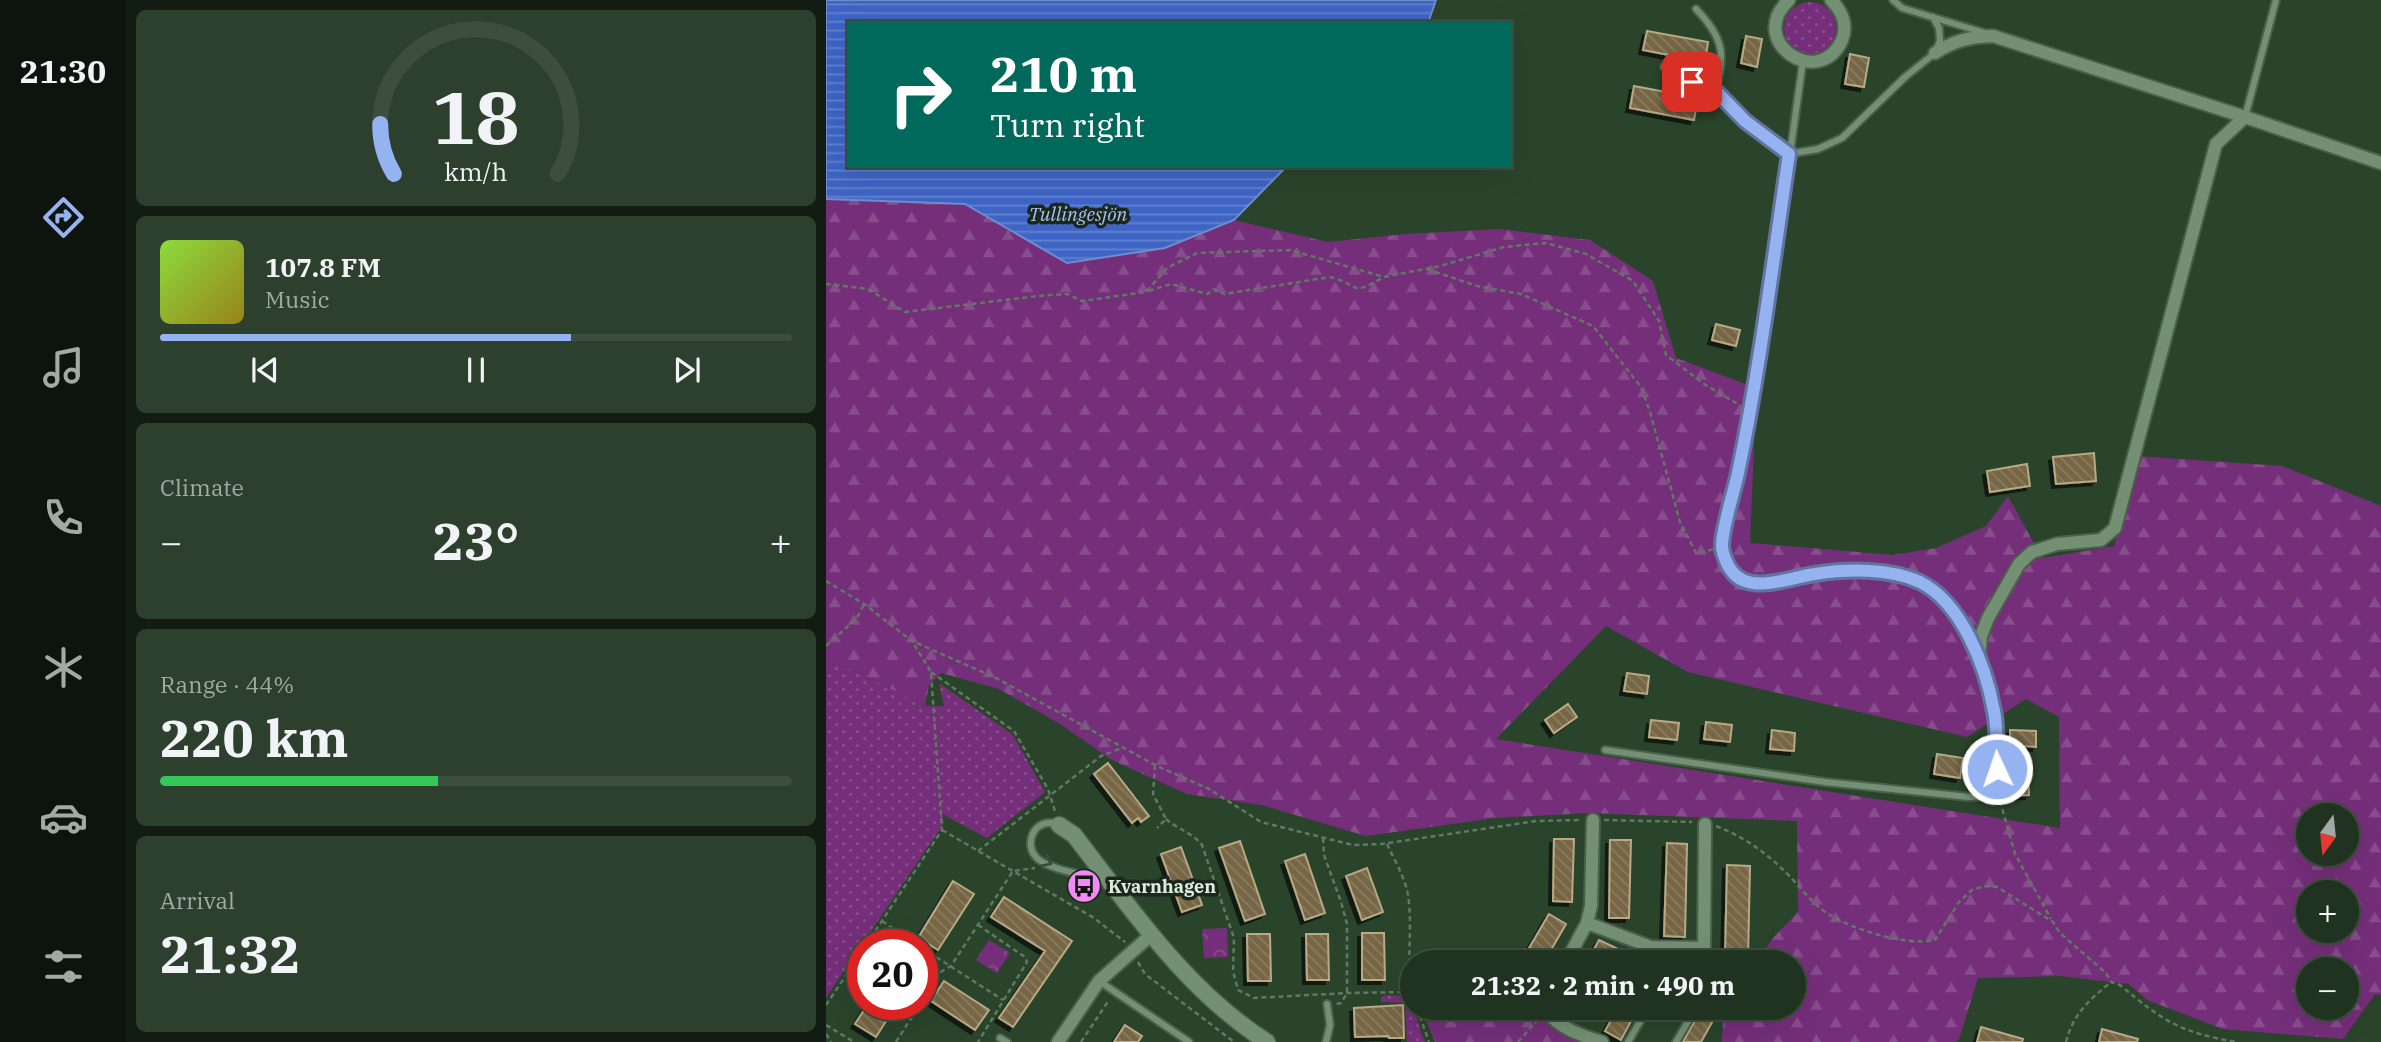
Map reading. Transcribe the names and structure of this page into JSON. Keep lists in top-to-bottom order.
{
  "water": ["Tullingesjön"],
  "places": {
    "bus stop": ["Kvarnhagen"]
  },
  "north": "bottom",
  "page": {
    "tabs": "21:30",
    "turn": ["210 m", "Turn right"],
    "song": ["107.8 FM", "Music"],
    "tile": [
      "Climate",
      ["Range · 44%", "220 km"],
      ["Arrival", "21:32"]
    ],
    "heat": ["−", "23°", "+"],
    "map_buttons": ["+", "−"],
    "limit": "20",
    "trip": "21:32 · 2 min · 490 m",
    "gauge": ["18", "km/h"]
  }
}
